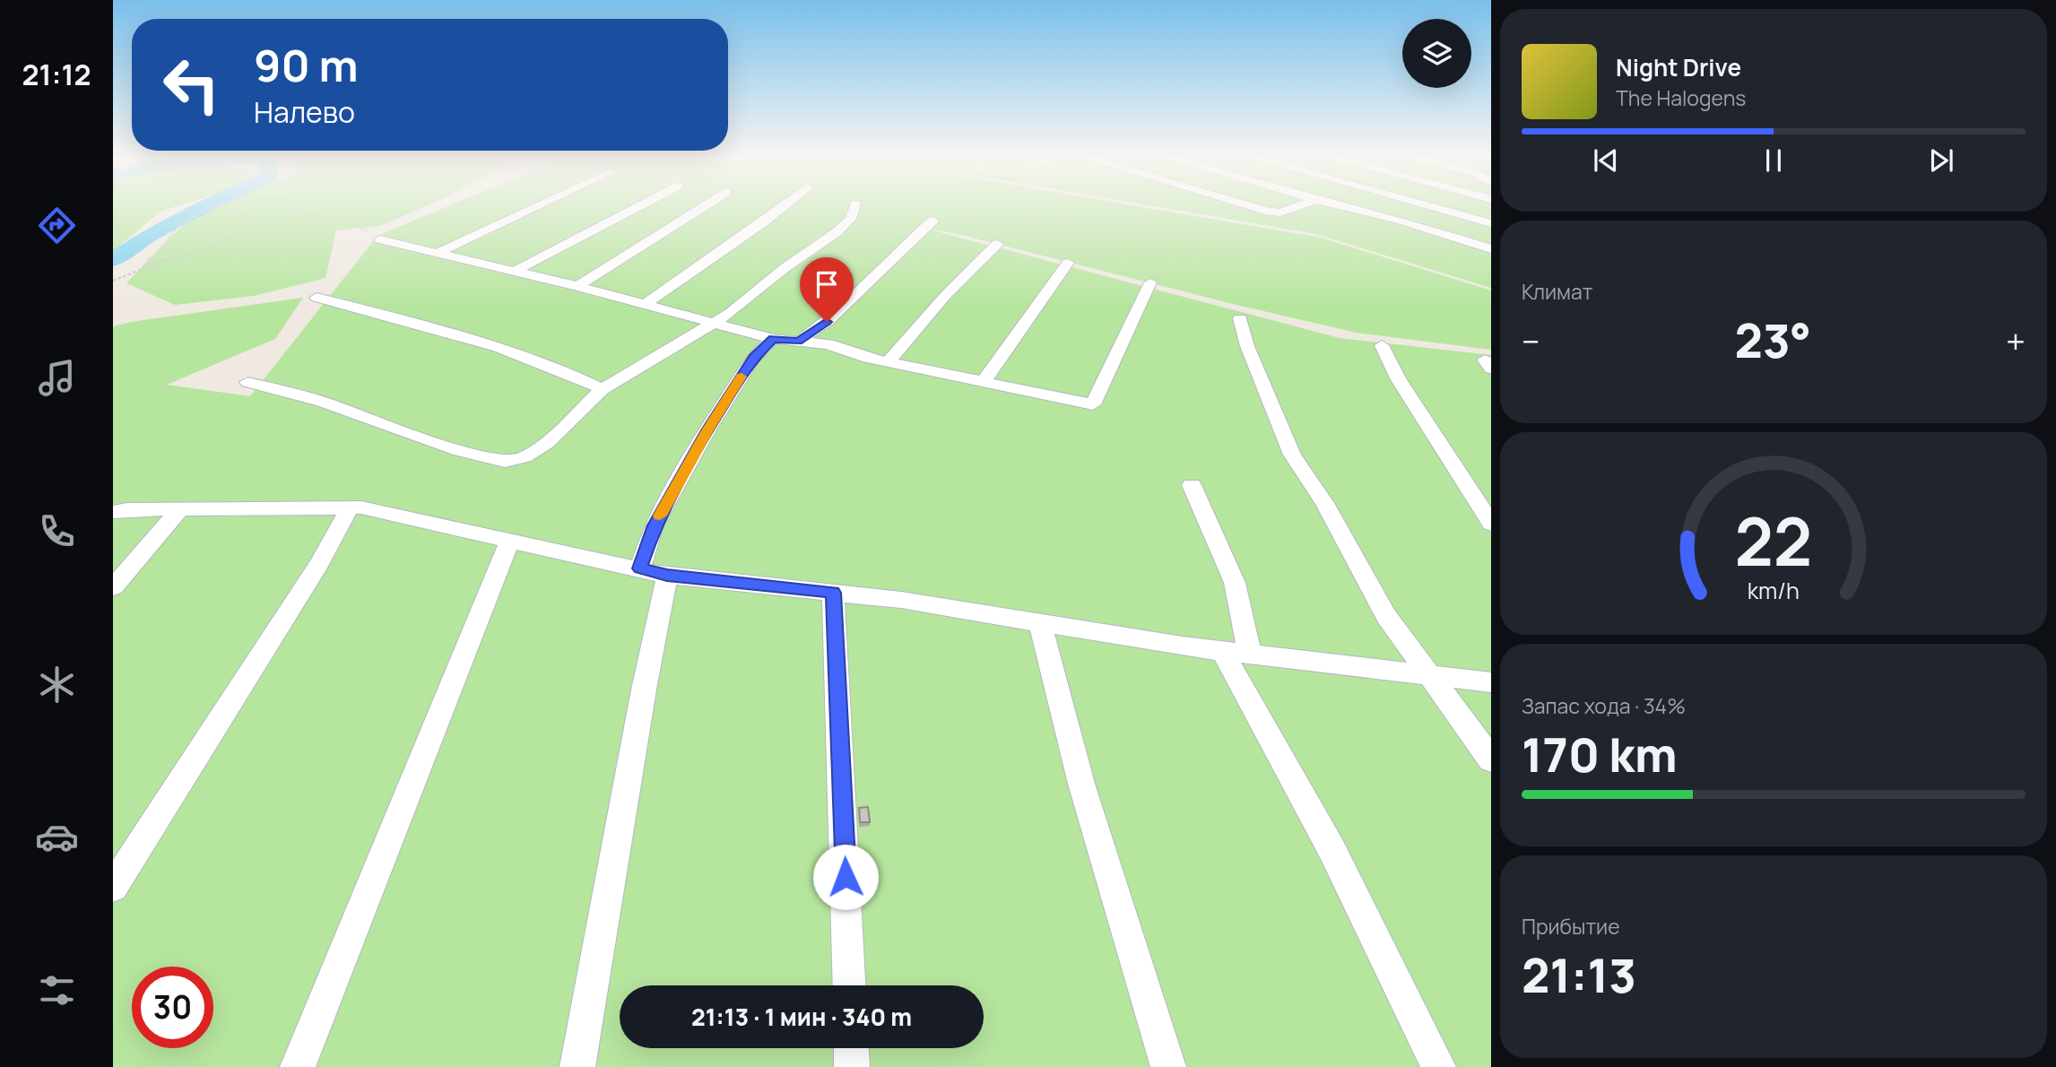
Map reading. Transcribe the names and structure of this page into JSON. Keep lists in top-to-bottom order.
{
  "page": {
    "tabs": "21:12",
    "turn": ["90 m", "Налево"],
    "song": ["Night Drive", "The Halogens"],
    "tile": [
      "Климат",
      ["Запас хода · 34%", "170 km"],
      ["Прибытие", "21:13"]
    ],
    "heat": ["−", "23°", "+"],
    "limit": "30",
    "trip": "21:13 · 1 мин · 340 m",
    "gauge": ["22", "km/h"]
  }
}
